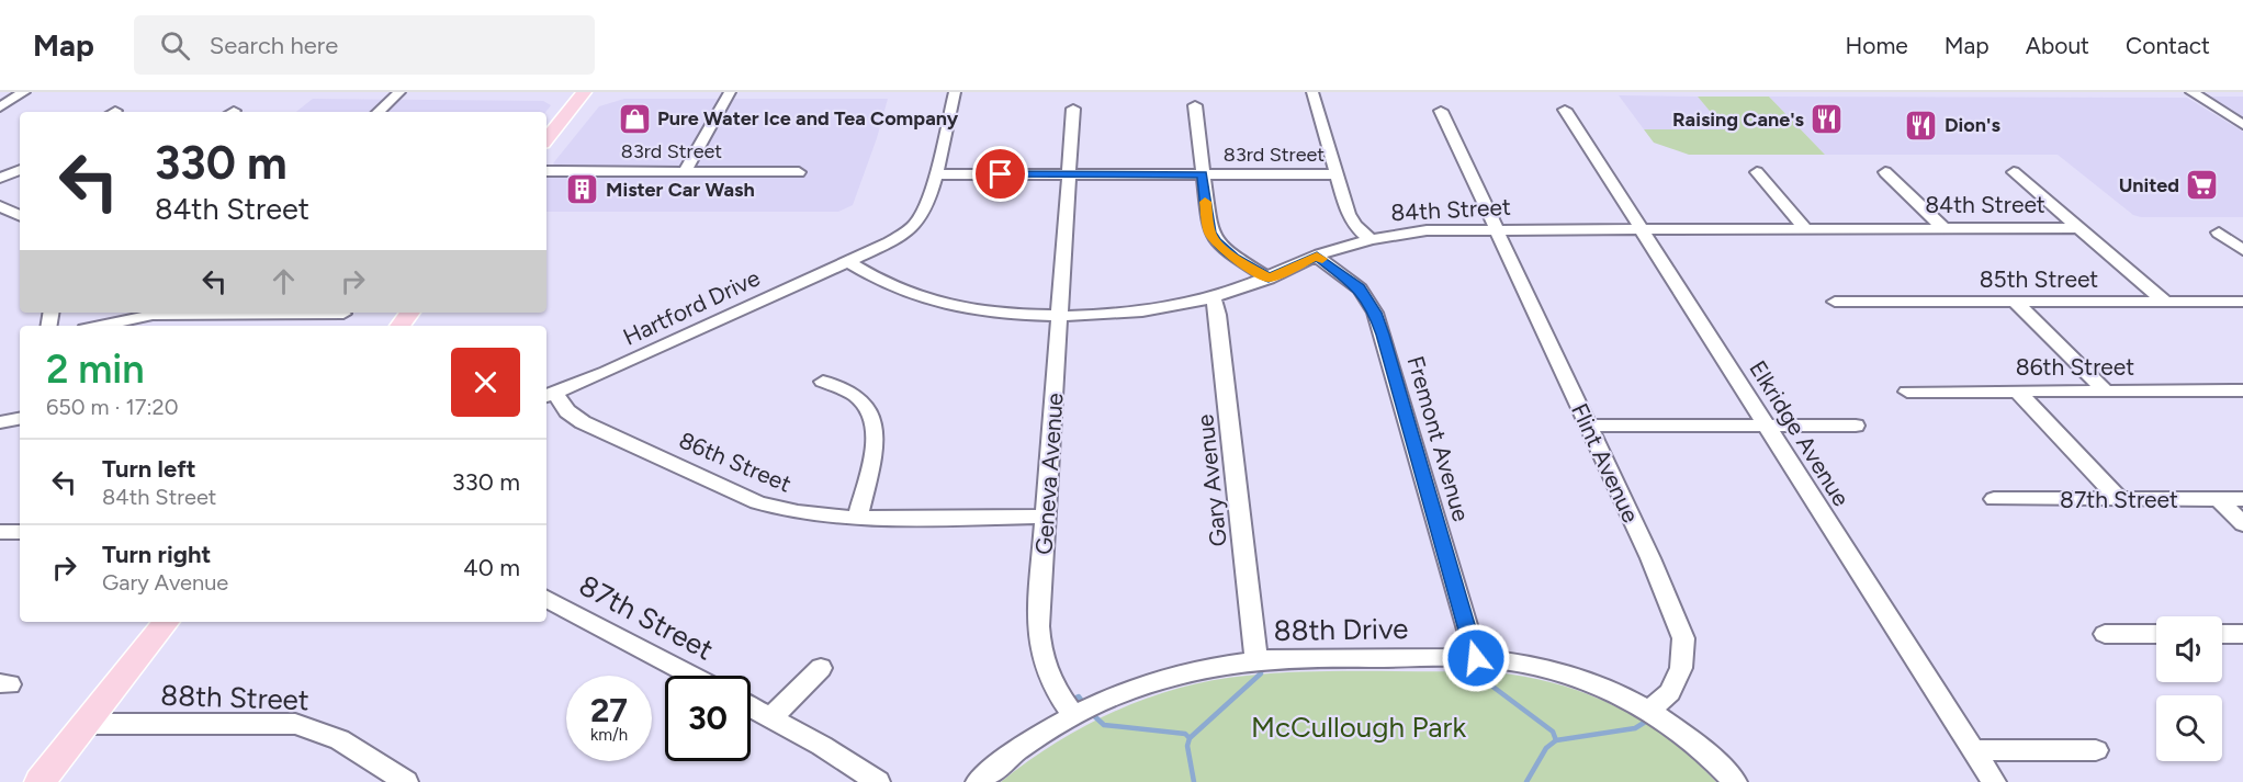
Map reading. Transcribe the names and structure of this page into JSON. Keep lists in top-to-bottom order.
{
  "streets": {
    "street": [
      "83rd Street",
      "84th Street",
      "85th Street",
      "Hartford Drive",
      "86th Street",
      "Elkridge Avenue",
      "Fremont Avenue",
      "Flint Avenue",
      "Geneva Avenue",
      "Gary Avenue",
      "87th Street",
      "88th Drive",
      "88th Street"
    ]
  },
  "crossings": [
    ["83rd Street", "Hartford Drive"],
    ["83rd Street", "Geneva Avenue"],
    ["84th Street", "Hartford Drive"],
    ["84th Street", "Elkridge Avenue"],
    ["84th Street", "Fremont Avenue"],
    ["84th Street", "Flint Avenue"],
    ["84th Street", "Geneva Avenue"],
    ["84th Street", "Gary Avenue"],
    ["Hartford Drive", "86th Street"],
    ["86th Street", "Geneva Avenue"],
    ["Fremont Avenue", "88th Drive"],
    ["Flint Avenue", "88th Drive"],
    ["Geneva Avenue", "88th Drive"],
    ["Gary Avenue", "88th Drive"]
  ],
  "parks": ["McCullough Park"],
  "places": {
    "shop": ["Pure Water Ice and Tea Company"],
    "restaurant": ["Raising Cane's", "Dion's"],
    "supermarket": ["United"],
    "building": ["Mister Car Wash"]
  },
  "page": {
    "header": "Map",
    "search": "Search here",
    "nav": [
      "Home",
      "Map",
      "About",
      "Contact"
    ],
    "turn": ["330 m", "84th Street"],
    "heading": ["2 min", "650 m · 17:20"],
    "list": [
      {
        "name": "Turn left",
        "note": "84th Street",
        "value": "330 m"
      },
      {
        "name": "Turn right",
        "note": "Gary Avenue",
        "value": "40 m"
      }
    ],
    "speed": "27 km/h",
    "limit": "30"
  }
}
